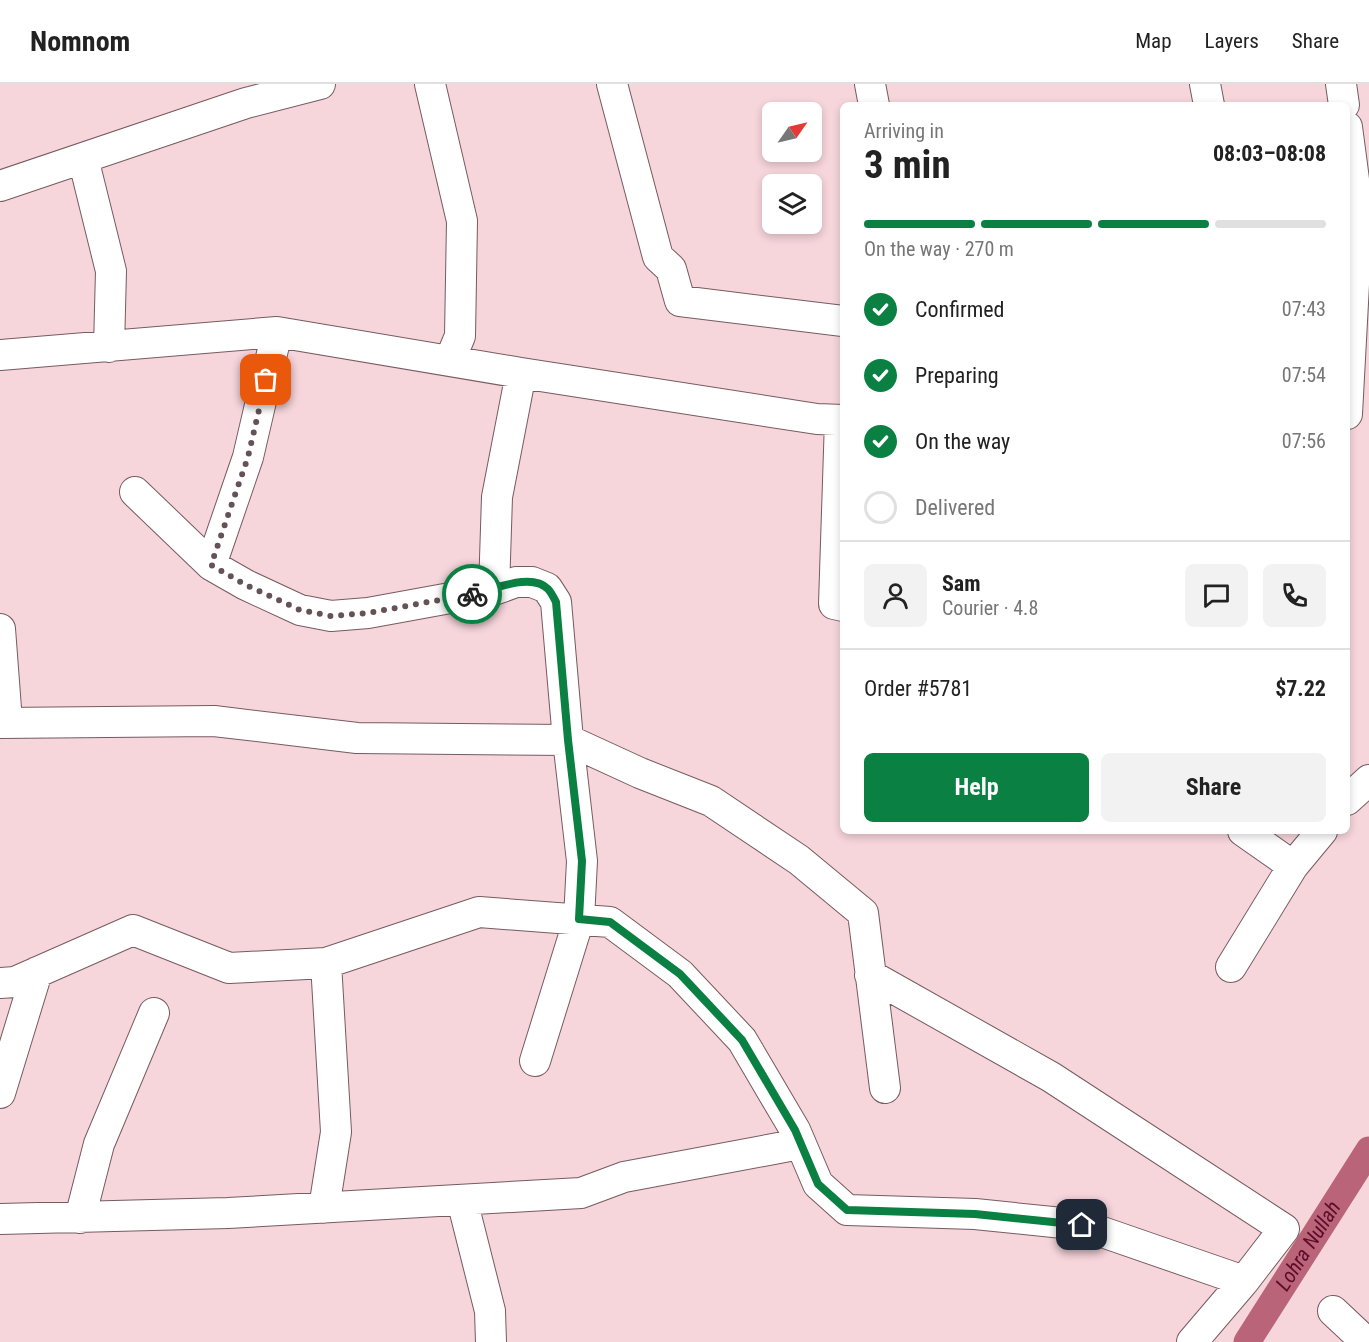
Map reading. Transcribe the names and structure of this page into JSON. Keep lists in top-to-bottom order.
{
  "water": ["Lohra Nullah"],
  "north": "top right",
  "page": {
    "header": "Nomnom",
    "nav": ["Map", "Layers", "Share"],
    "heading": ["3 min", "Arriving in", "08:03–08:08"],
    "panel": [
      "Sam",
      "Courier · 4.8",
      "Order #5781",
      "$7.22"
    ],
    "bar": "On the way · 270 m",
    "list": [
      ["Confirmed", "07:43"],
      ["Preparing", "07:54"],
      ["On the way", "07:56"],
      "Delivered"
    ],
    "buttons": ["Help", "Share"]
  }
}
